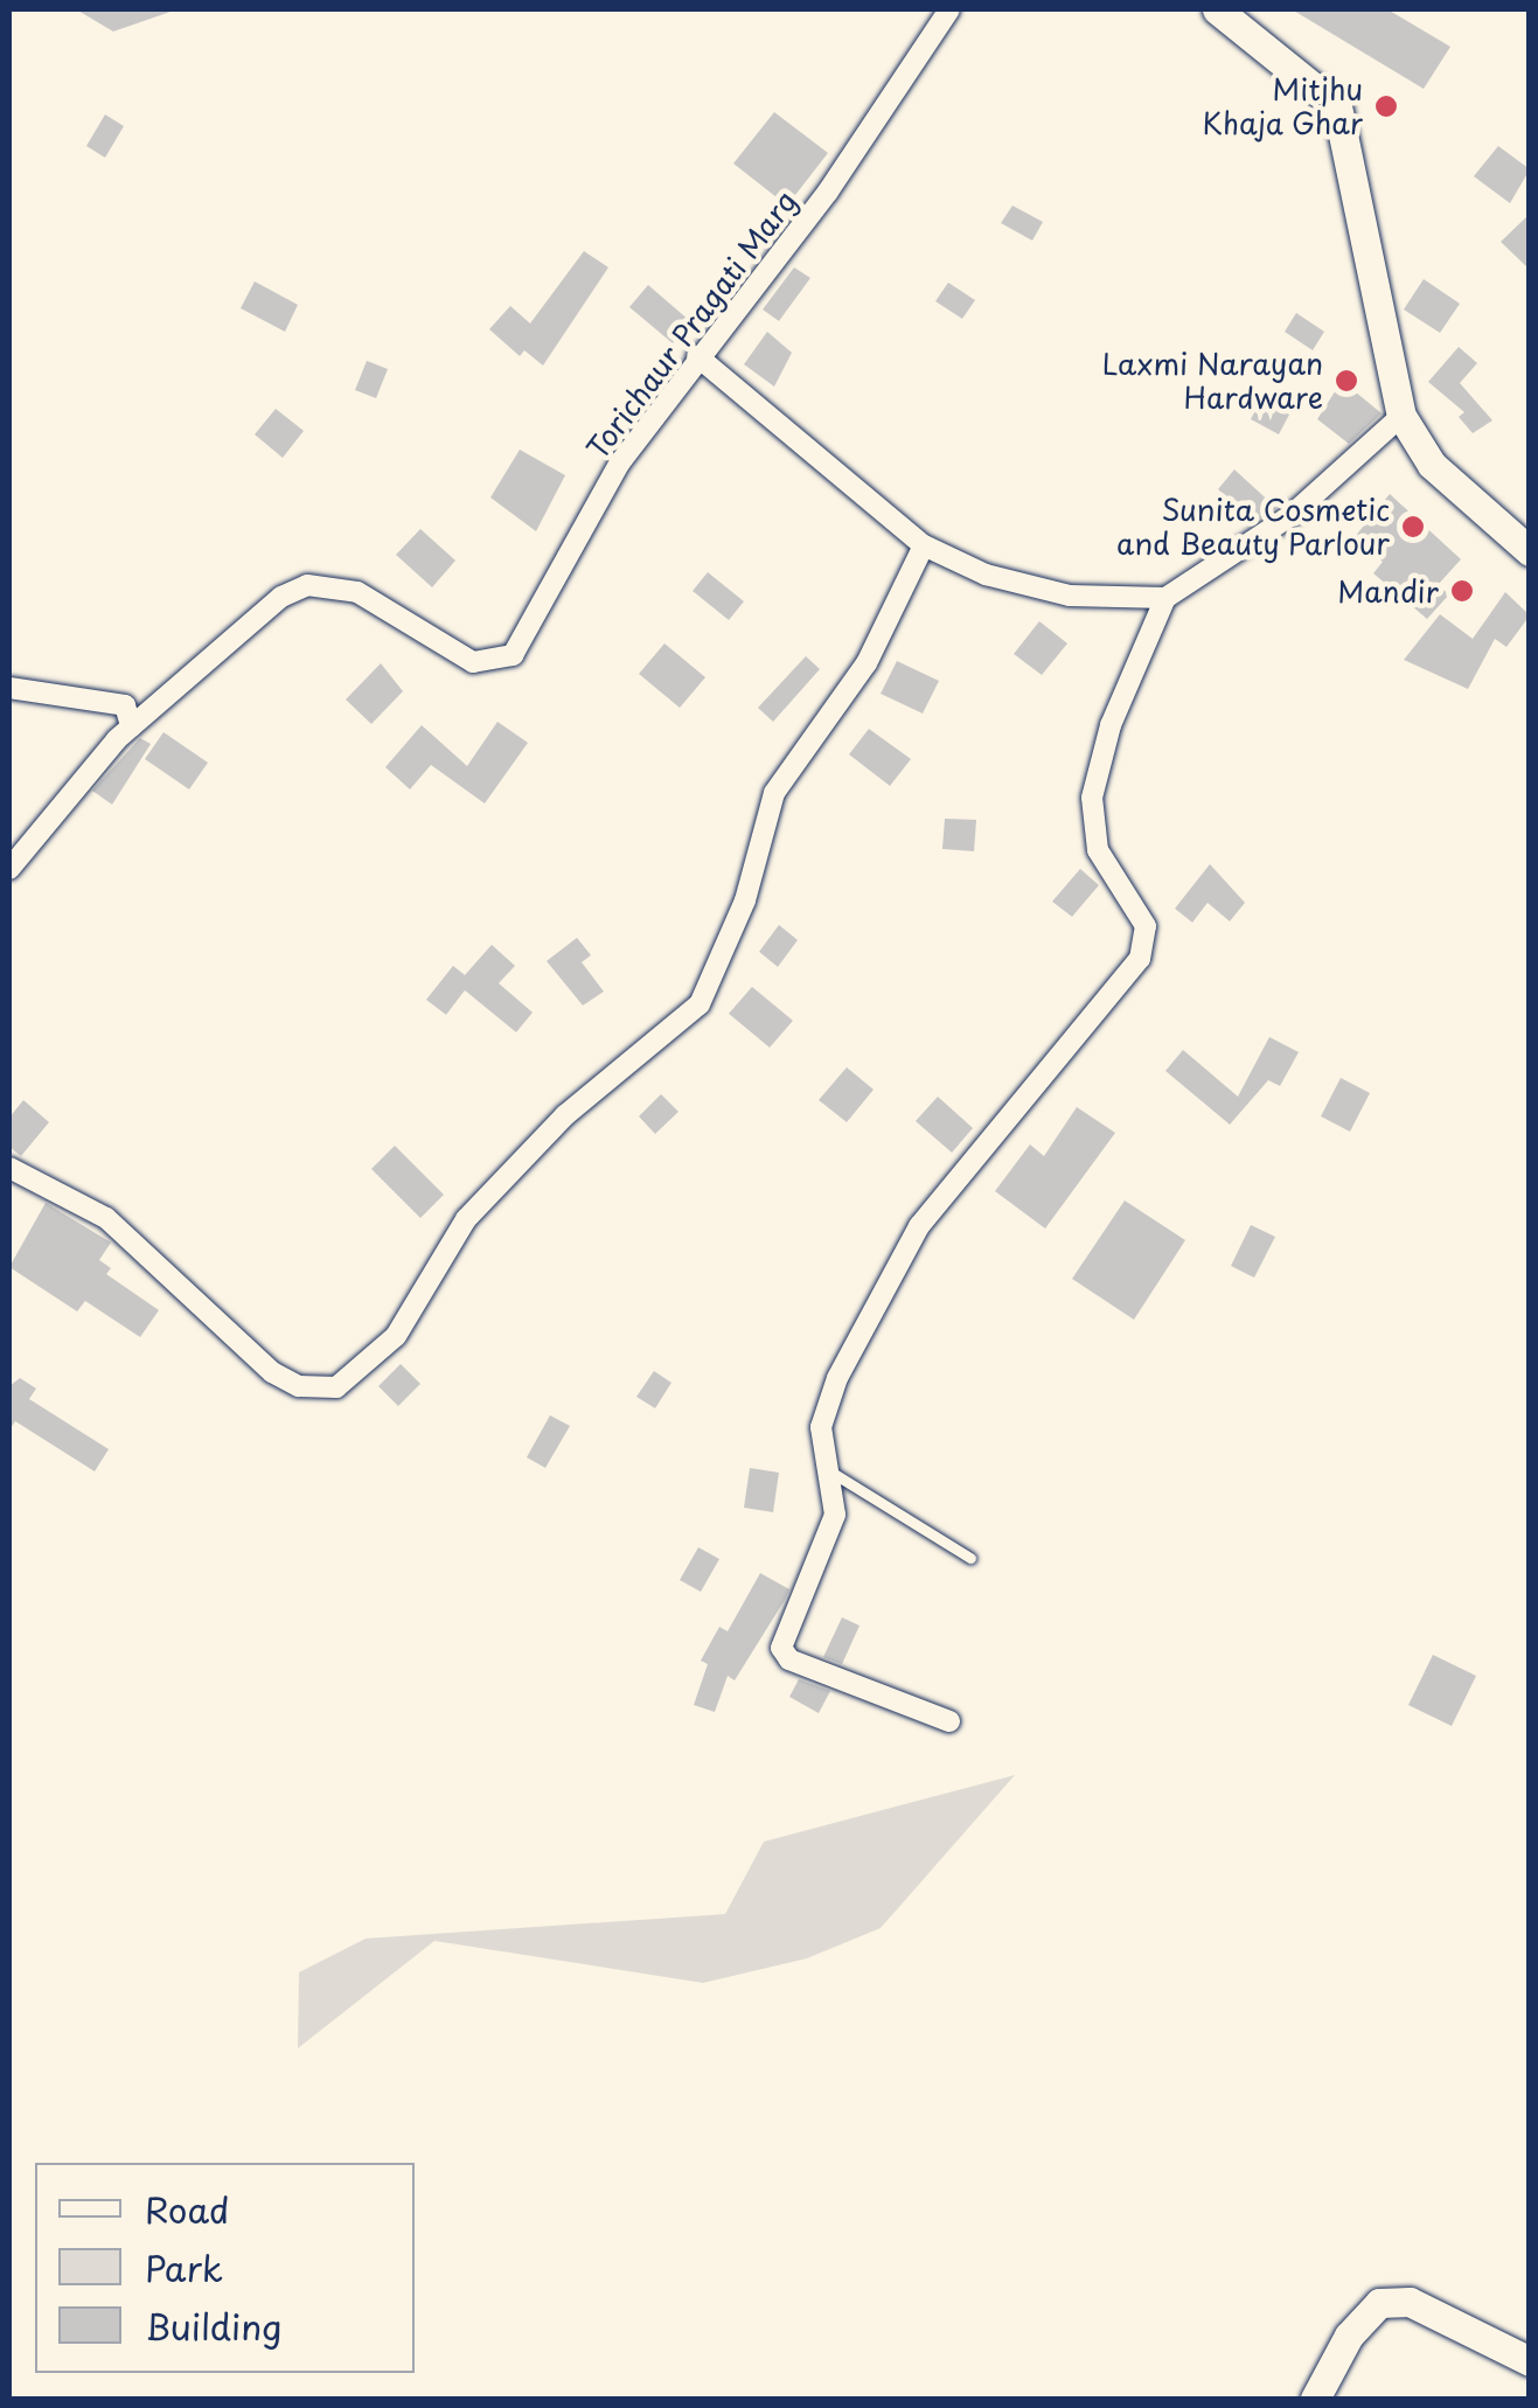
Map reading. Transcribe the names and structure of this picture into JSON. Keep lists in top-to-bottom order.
{
  "streets": {
    "street": ["Torichaur Pragati Marg"]
  },
  "places": [
    "Mitjhu Khaja Ghar",
    "Laxmi Narayan Hardware",
    "Sunita Cosmetic and Beauty Parlour",
    "Mandir"
  ],
  "legend": ["Road", "Park", "Building"]
}
